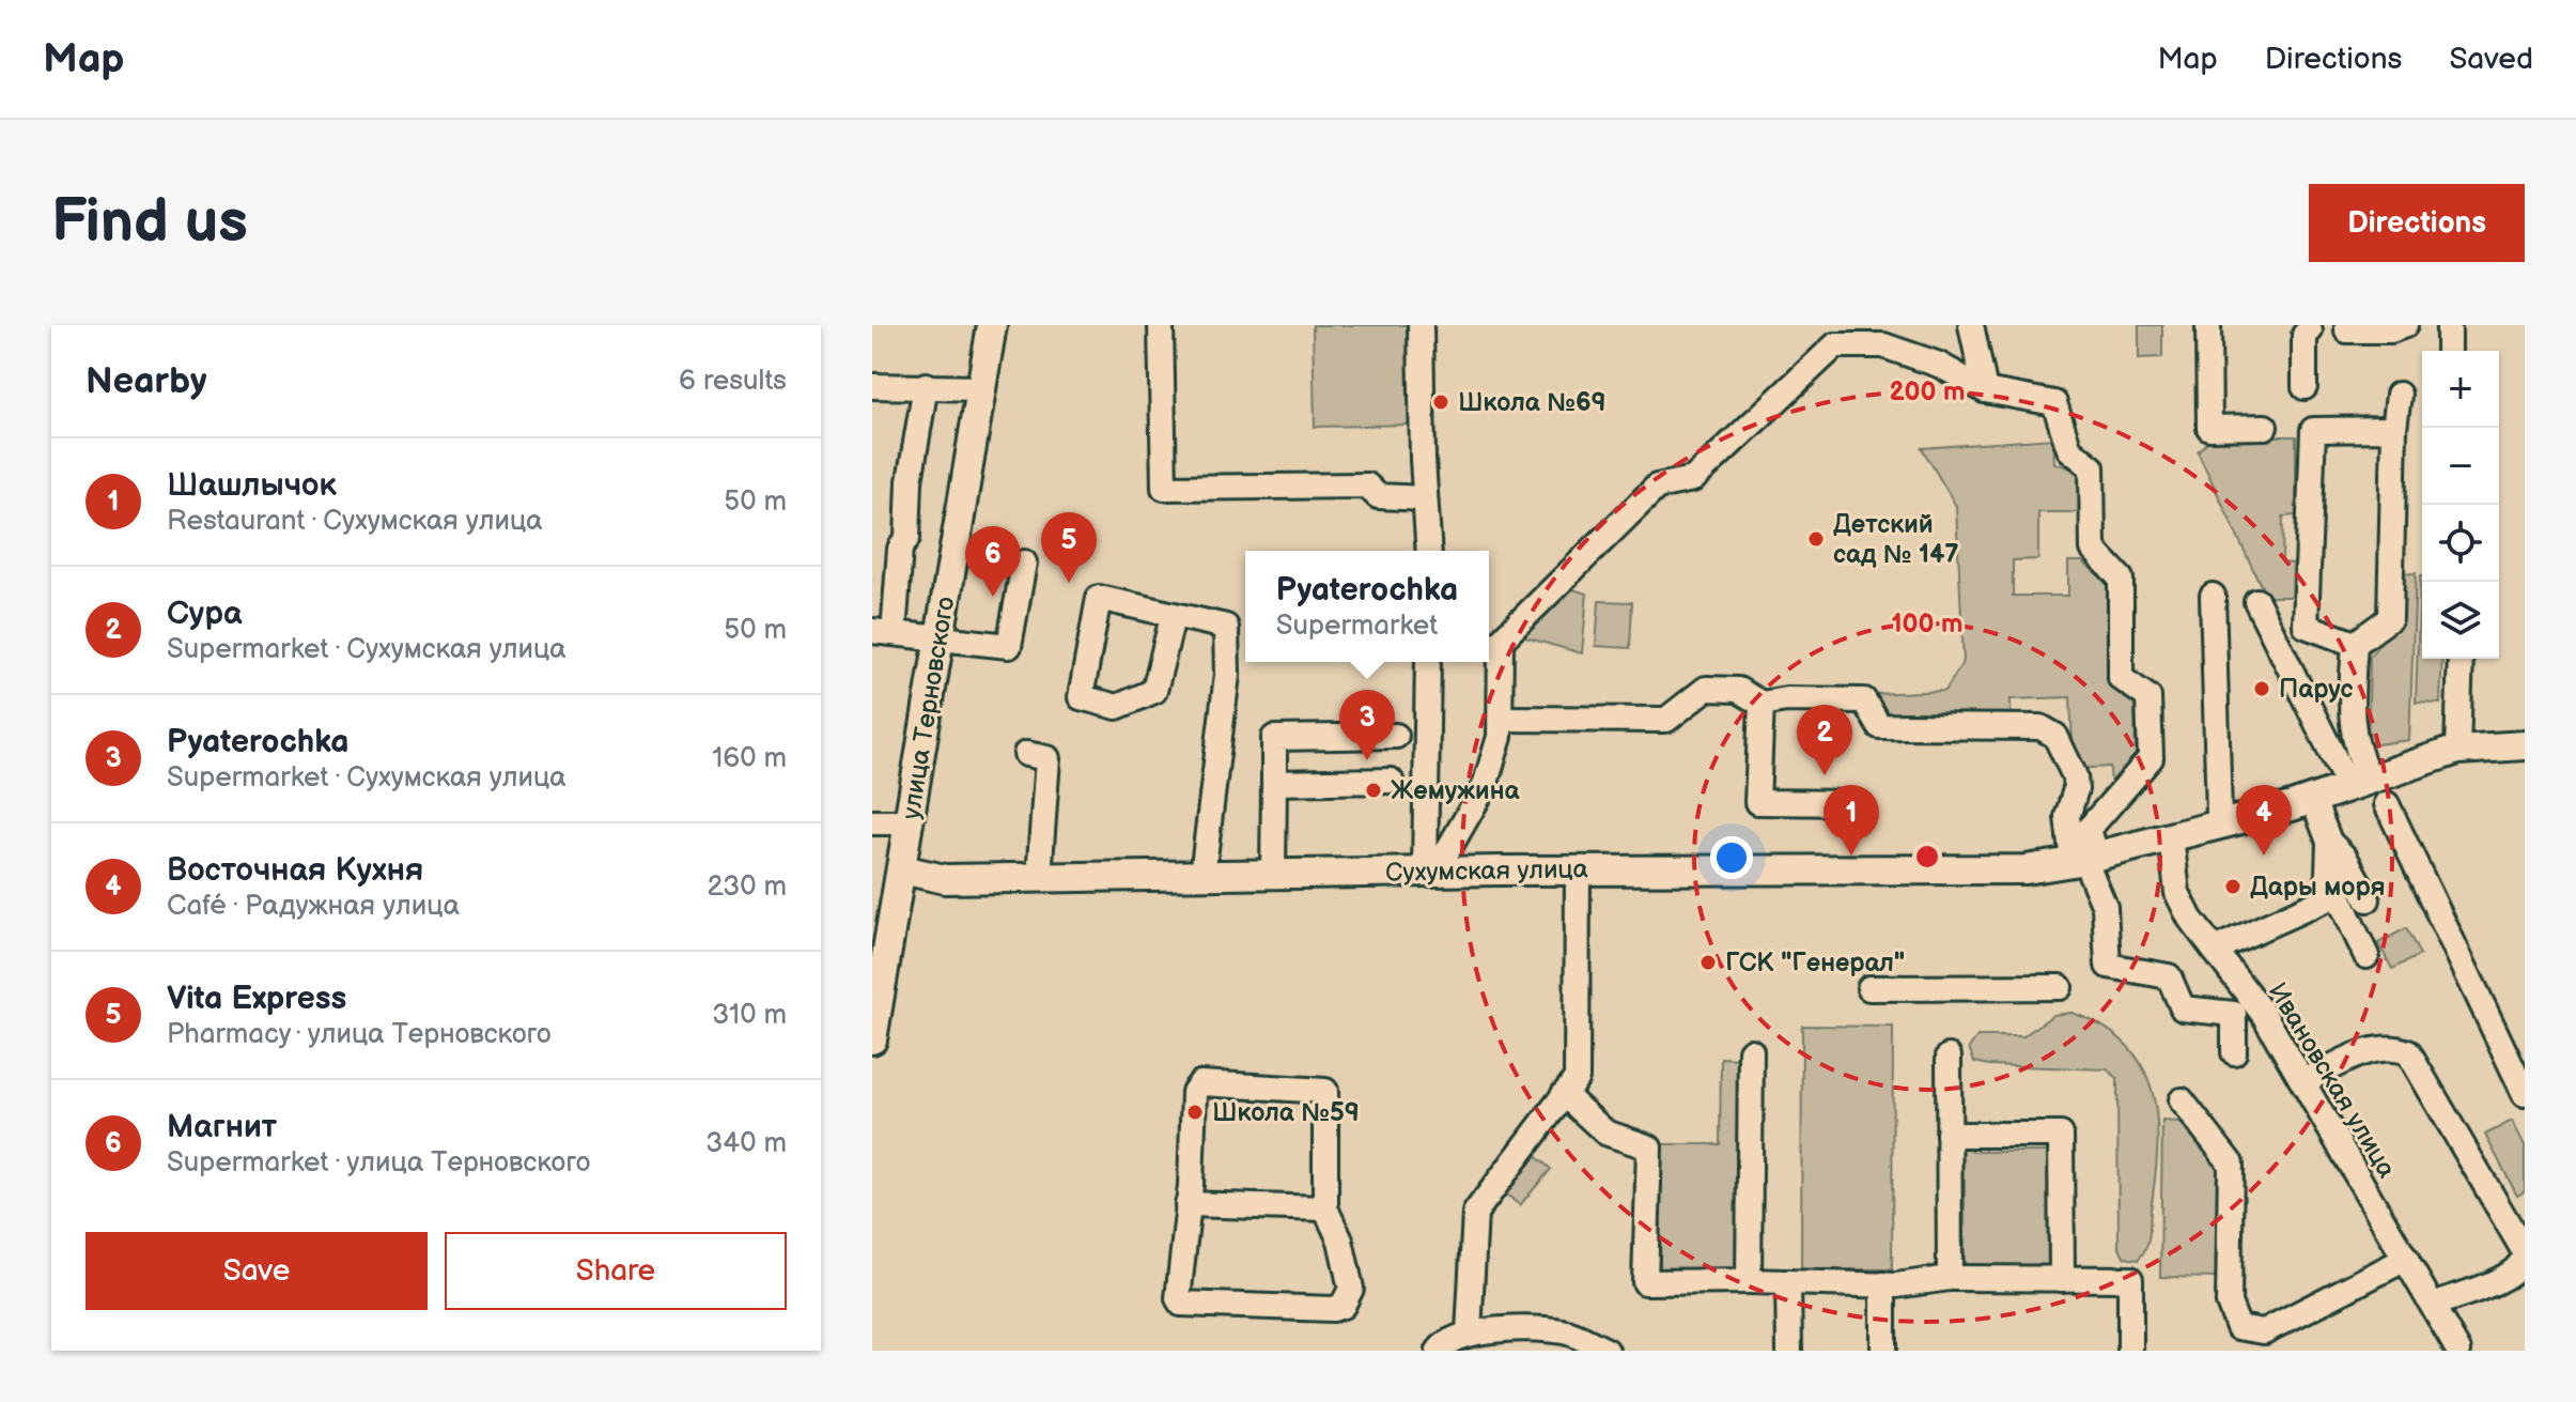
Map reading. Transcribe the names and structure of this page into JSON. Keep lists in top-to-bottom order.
{
  "streets": {
    "main road": ["улица Терновского", "Сухумская улица"],
    "street": ["Ивановская улица"]
  },
  "crossings": [
    ["улица Терновского", "Сухумская улица"],
    ["Сухумская улица", "Ивановская улица"]
  ],
  "places": [
    "Школа №69",
    "Детский сад № 147",
    "Парус",
    "Жемужина",
    "Дары моря",
    "ГСК \"Генерал\"",
    "Школа №59"
  ],
  "page": {
    "header": "Map",
    "nav": ["Map", "Directions", "Saved"],
    "buttons": [
      "Directions",
      ["Save", "Share"]
    ],
    "title": "Find us",
    "heading": ["Nearby", "6 results"],
    "map_buttons": ["+", "−"],
    "list": [
      {
        "mark": "1",
        "name": "Шашлычок",
        "note": "Restaurant · Сухумская улица",
        "value": "50 m"
      },
      {
        "mark": "2",
        "name": "Сура",
        "note": "Supermarket · Сухумская улица",
        "value": "50 m"
      },
      {
        "mark": "3",
        "name": "Pyaterochka",
        "note": "Supermarket · Сухумская улица",
        "value": "160 m"
      },
      {
        "mark": "4",
        "name": "Восточная Кухня",
        "note": "Café · Радужная улица",
        "value": "230 m"
      },
      {
        "mark": "5",
        "name": "Vita Express",
        "note": "Pharmacy · улица Терновского",
        "value": "310 m"
      },
      {
        "mark": "6",
        "name": "Магнит",
        "note": "Supermarket · улица Терновского",
        "value": "340 m"
      }
    ],
    "pins": [
      "5",
      "6",
      "3",
      "2",
      "1",
      "4"
    ],
    "popup": ["Pyaterochka", "Supermarket"]
  },
  "rings": ["200 m", "100 m"]
}
